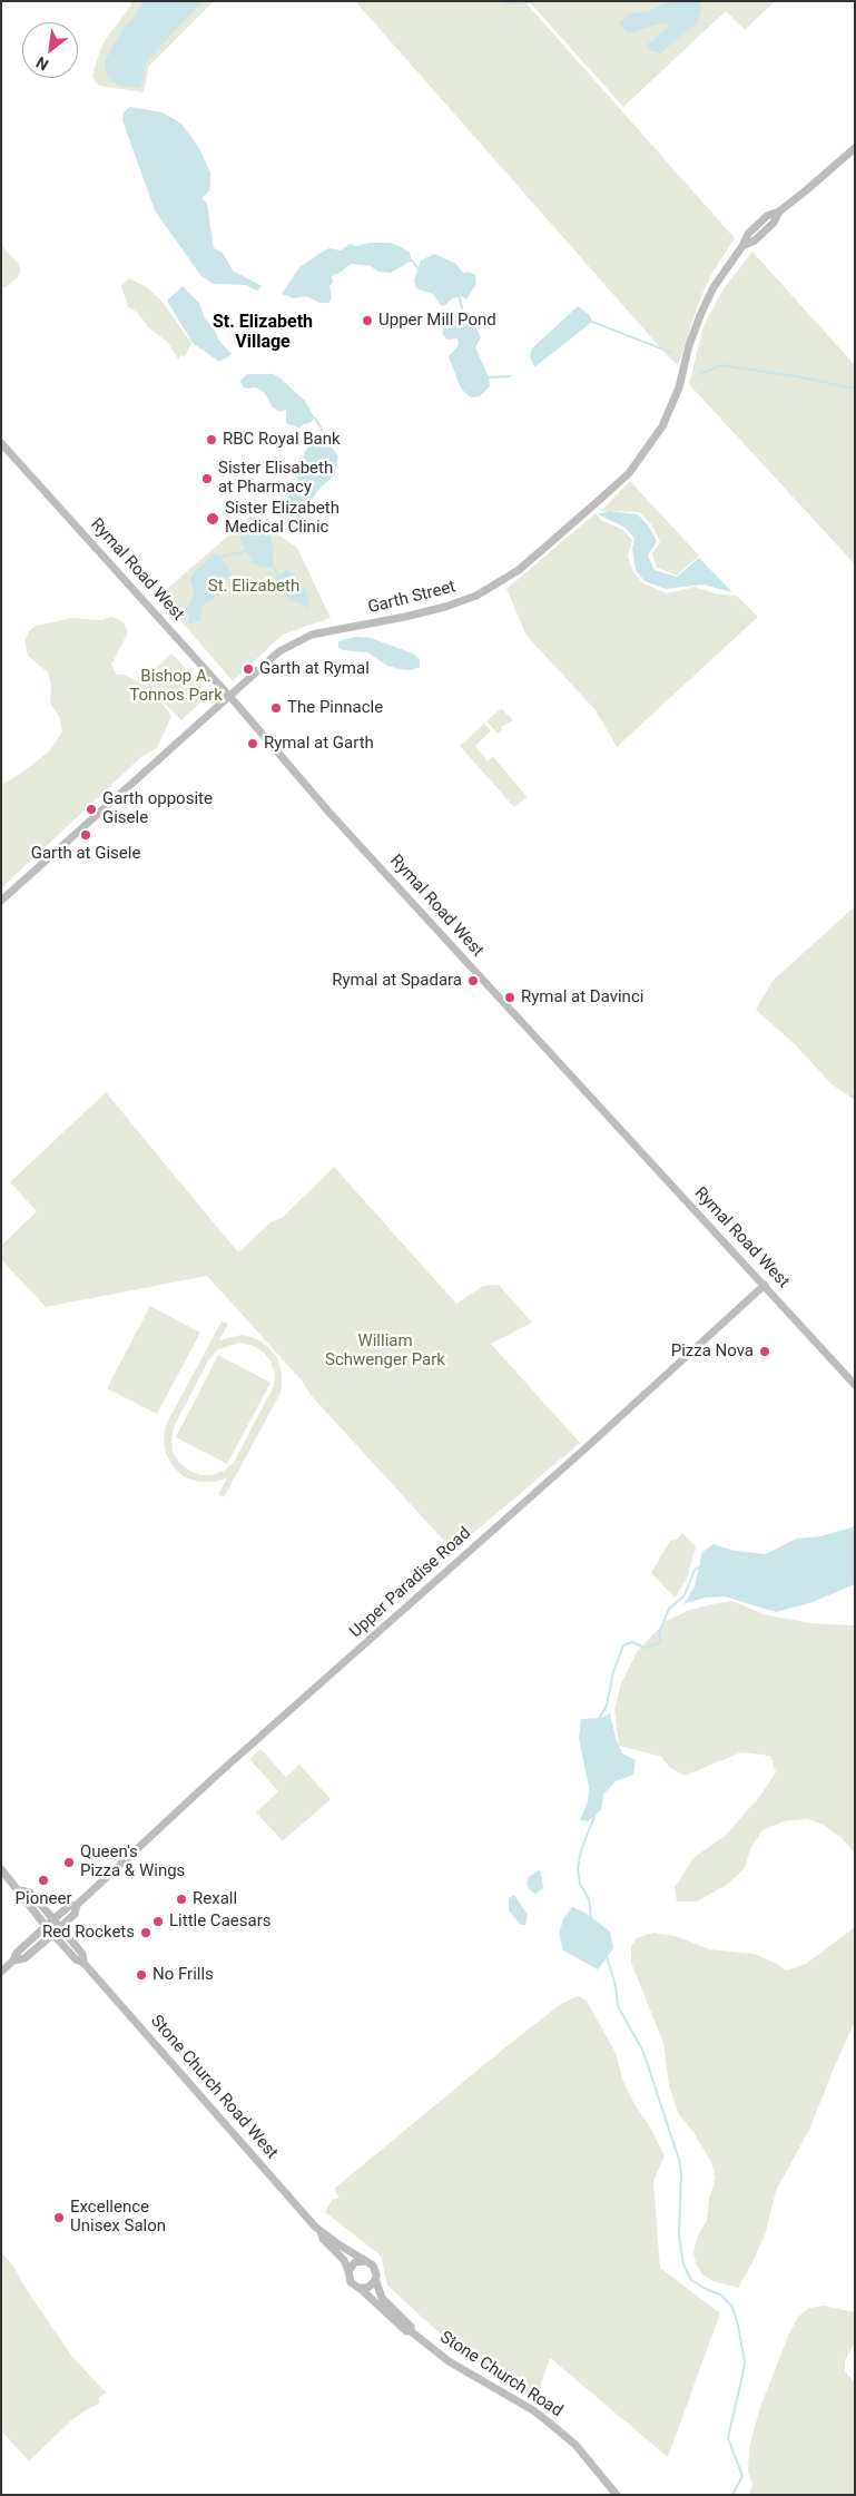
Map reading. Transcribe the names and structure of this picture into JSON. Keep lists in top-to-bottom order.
{
  "streets": {
    "main road": [
      "Rymal Road West",
      "Garth Street",
      "Upper Paradise Road",
      "Stone Church Road West",
      "Stone Church Road"
    ]
  },
  "crossings": [
    ["Rymal Road West", "Garth Street"],
    ["Rymal Road West", "Upper Paradise Road"],
    ["Upper Paradise Road", "Stone Church Road West"]
  ],
  "districts": ["St. Elizabeth Village"],
  "parks": ["St. Elizabeth", "Bishop A. Tonnos Park", "William Schwenger Park"],
  "places": [
    "Upper Mill Pond",
    "RBC Royal Bank",
    "Sister Elisabeth at Pharmacy",
    "Sister Elizabeth Medical Clinic",
    "Garth at Rymal",
    "The Pinnacle",
    "Rymal at Garth",
    "Garth opposite Gisele",
    "Garth at Gisele",
    "Rymal at Spadara",
    "Rymal at Davinci",
    "Pizza Nova",
    "Queen's Pizza & Wings",
    "Pioneer",
    "Rexall",
    "Little Caesars",
    "Red Rockets",
    "No Frills",
    "Excellence Unisex Salon"
  ],
  "north": "bottom left"
}
